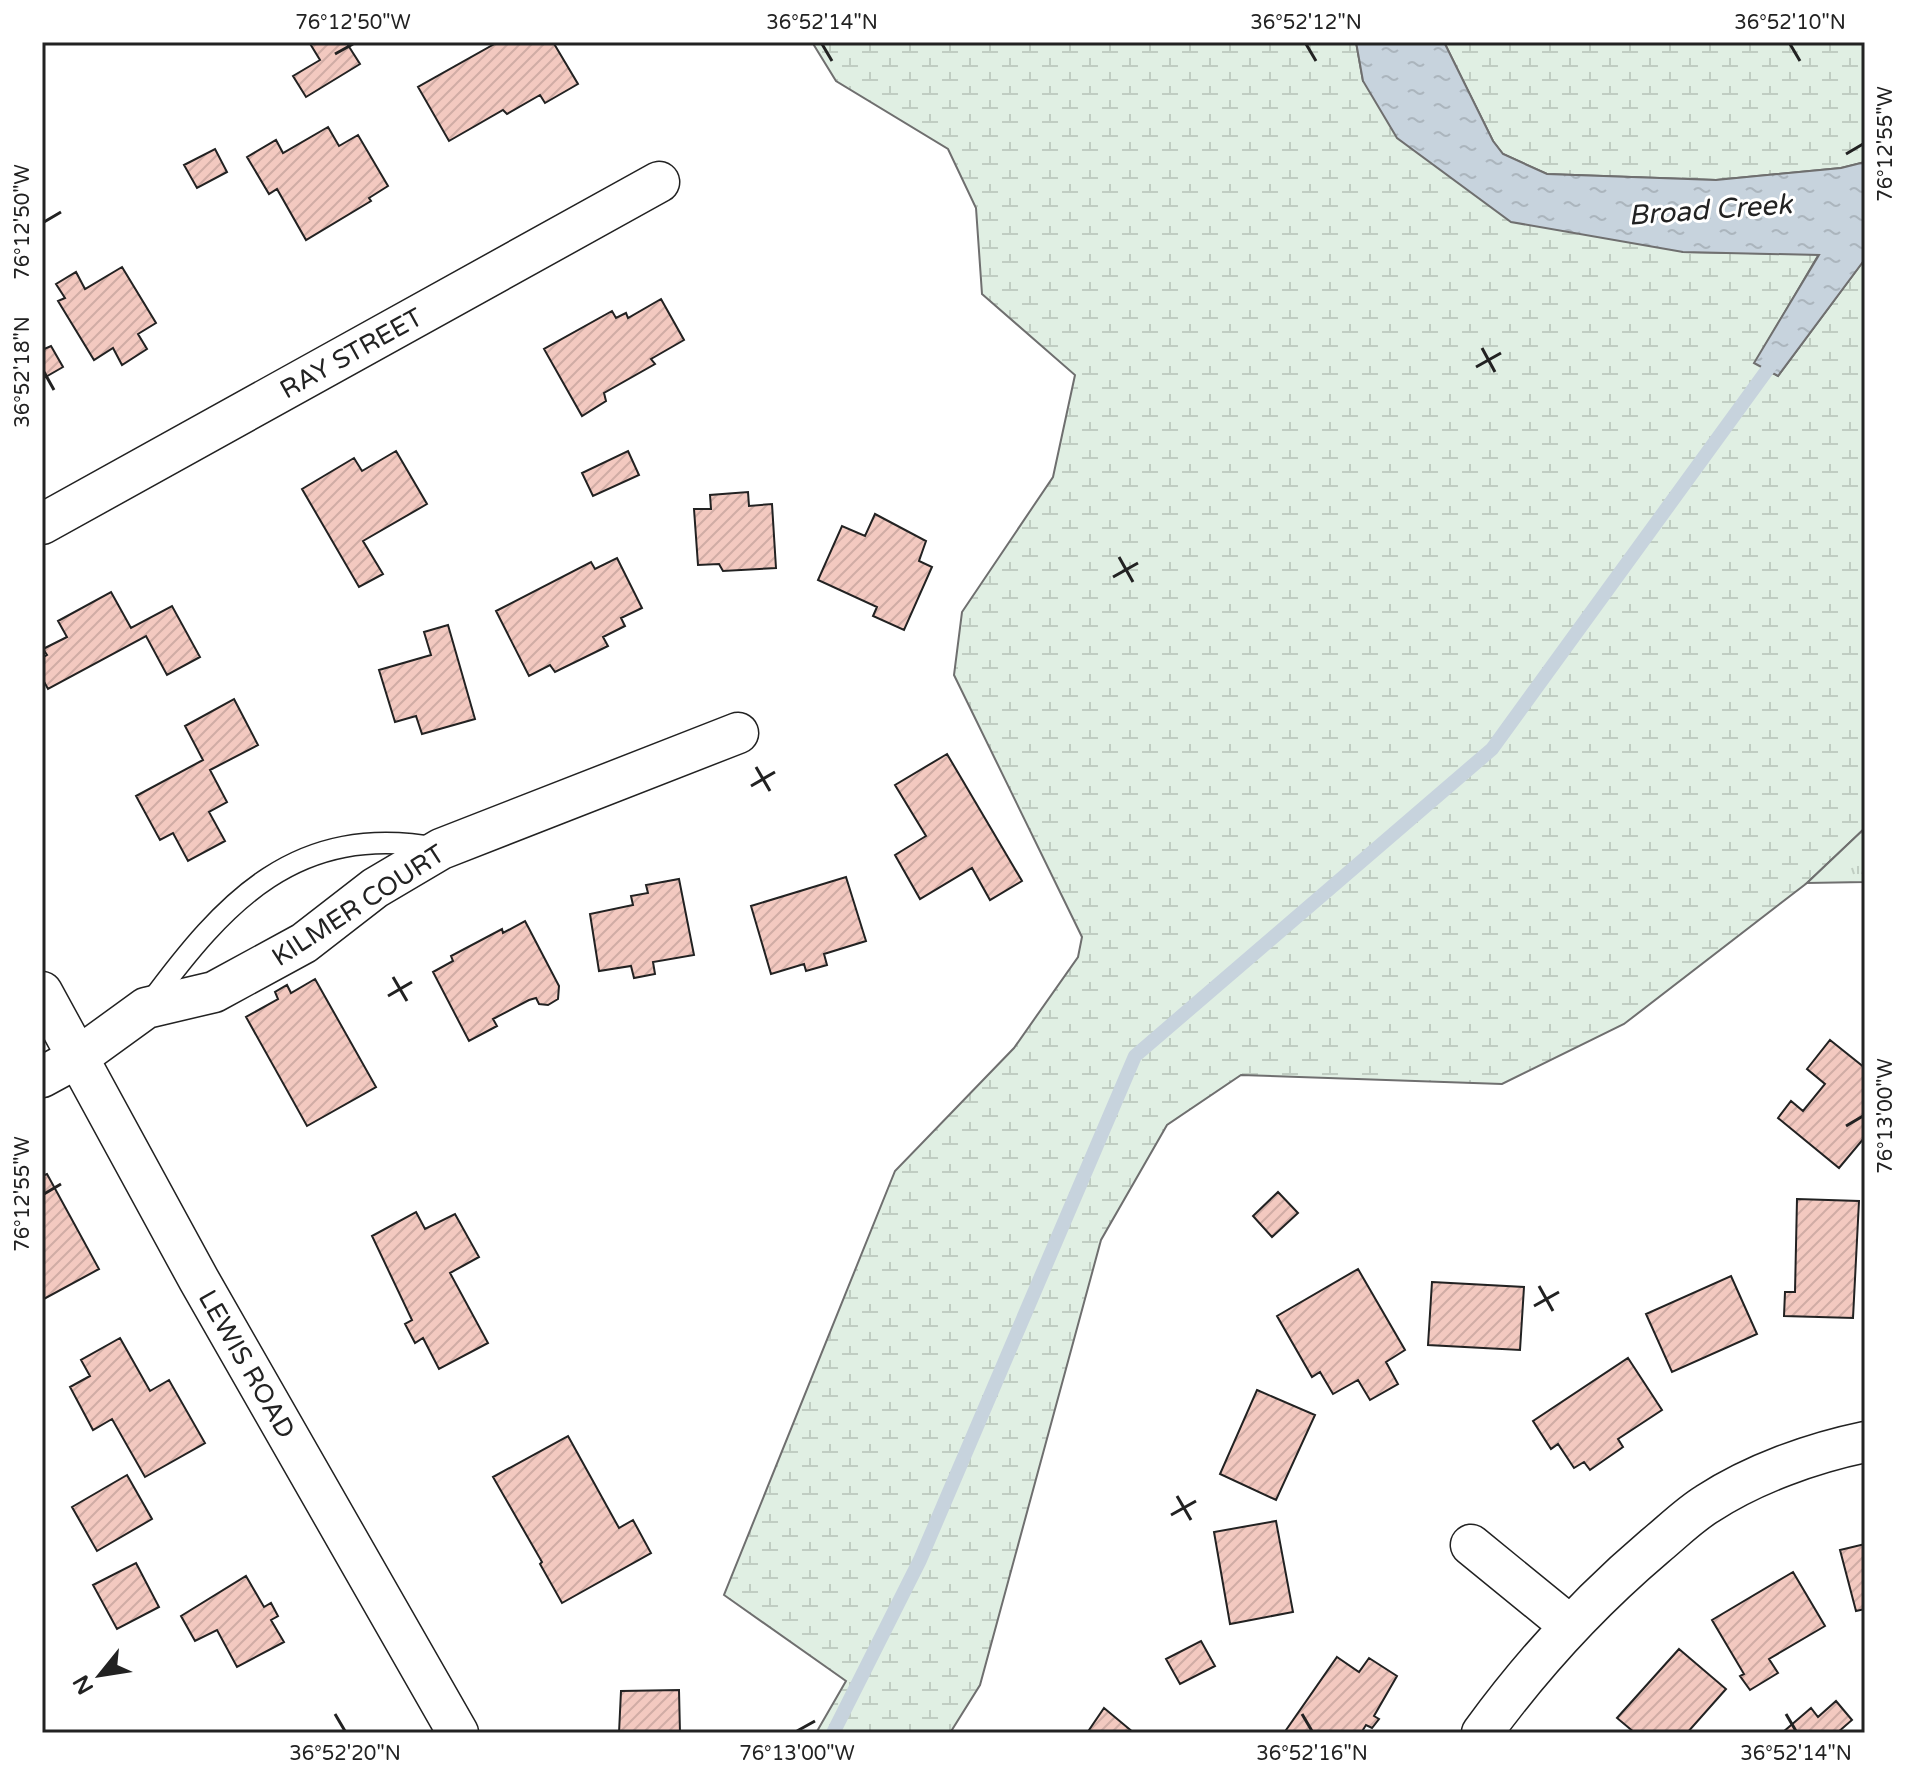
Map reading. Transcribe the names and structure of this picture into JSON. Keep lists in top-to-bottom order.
{
  "streets": {
    "street": ["RAY STREET", "KILMER COURT", "LEWIS ROAD"]
  },
  "crossings": [
    ["KILMER COURT", "LEWIS ROAD"]
  ],
  "water": ["Broad Creek"],
  "north": "bottom left",
  "coordinates": [
    "76°12'50\"W",
    "36°52'14\"N",
    "36°52'12\"N",
    "36°52'10\"N",
    "76°12'55\"W",
    "36°52'18\"N",
    "76°13'00\"W",
    "36°52'20\"N",
    "36°52'16\"N"
  ]
}
